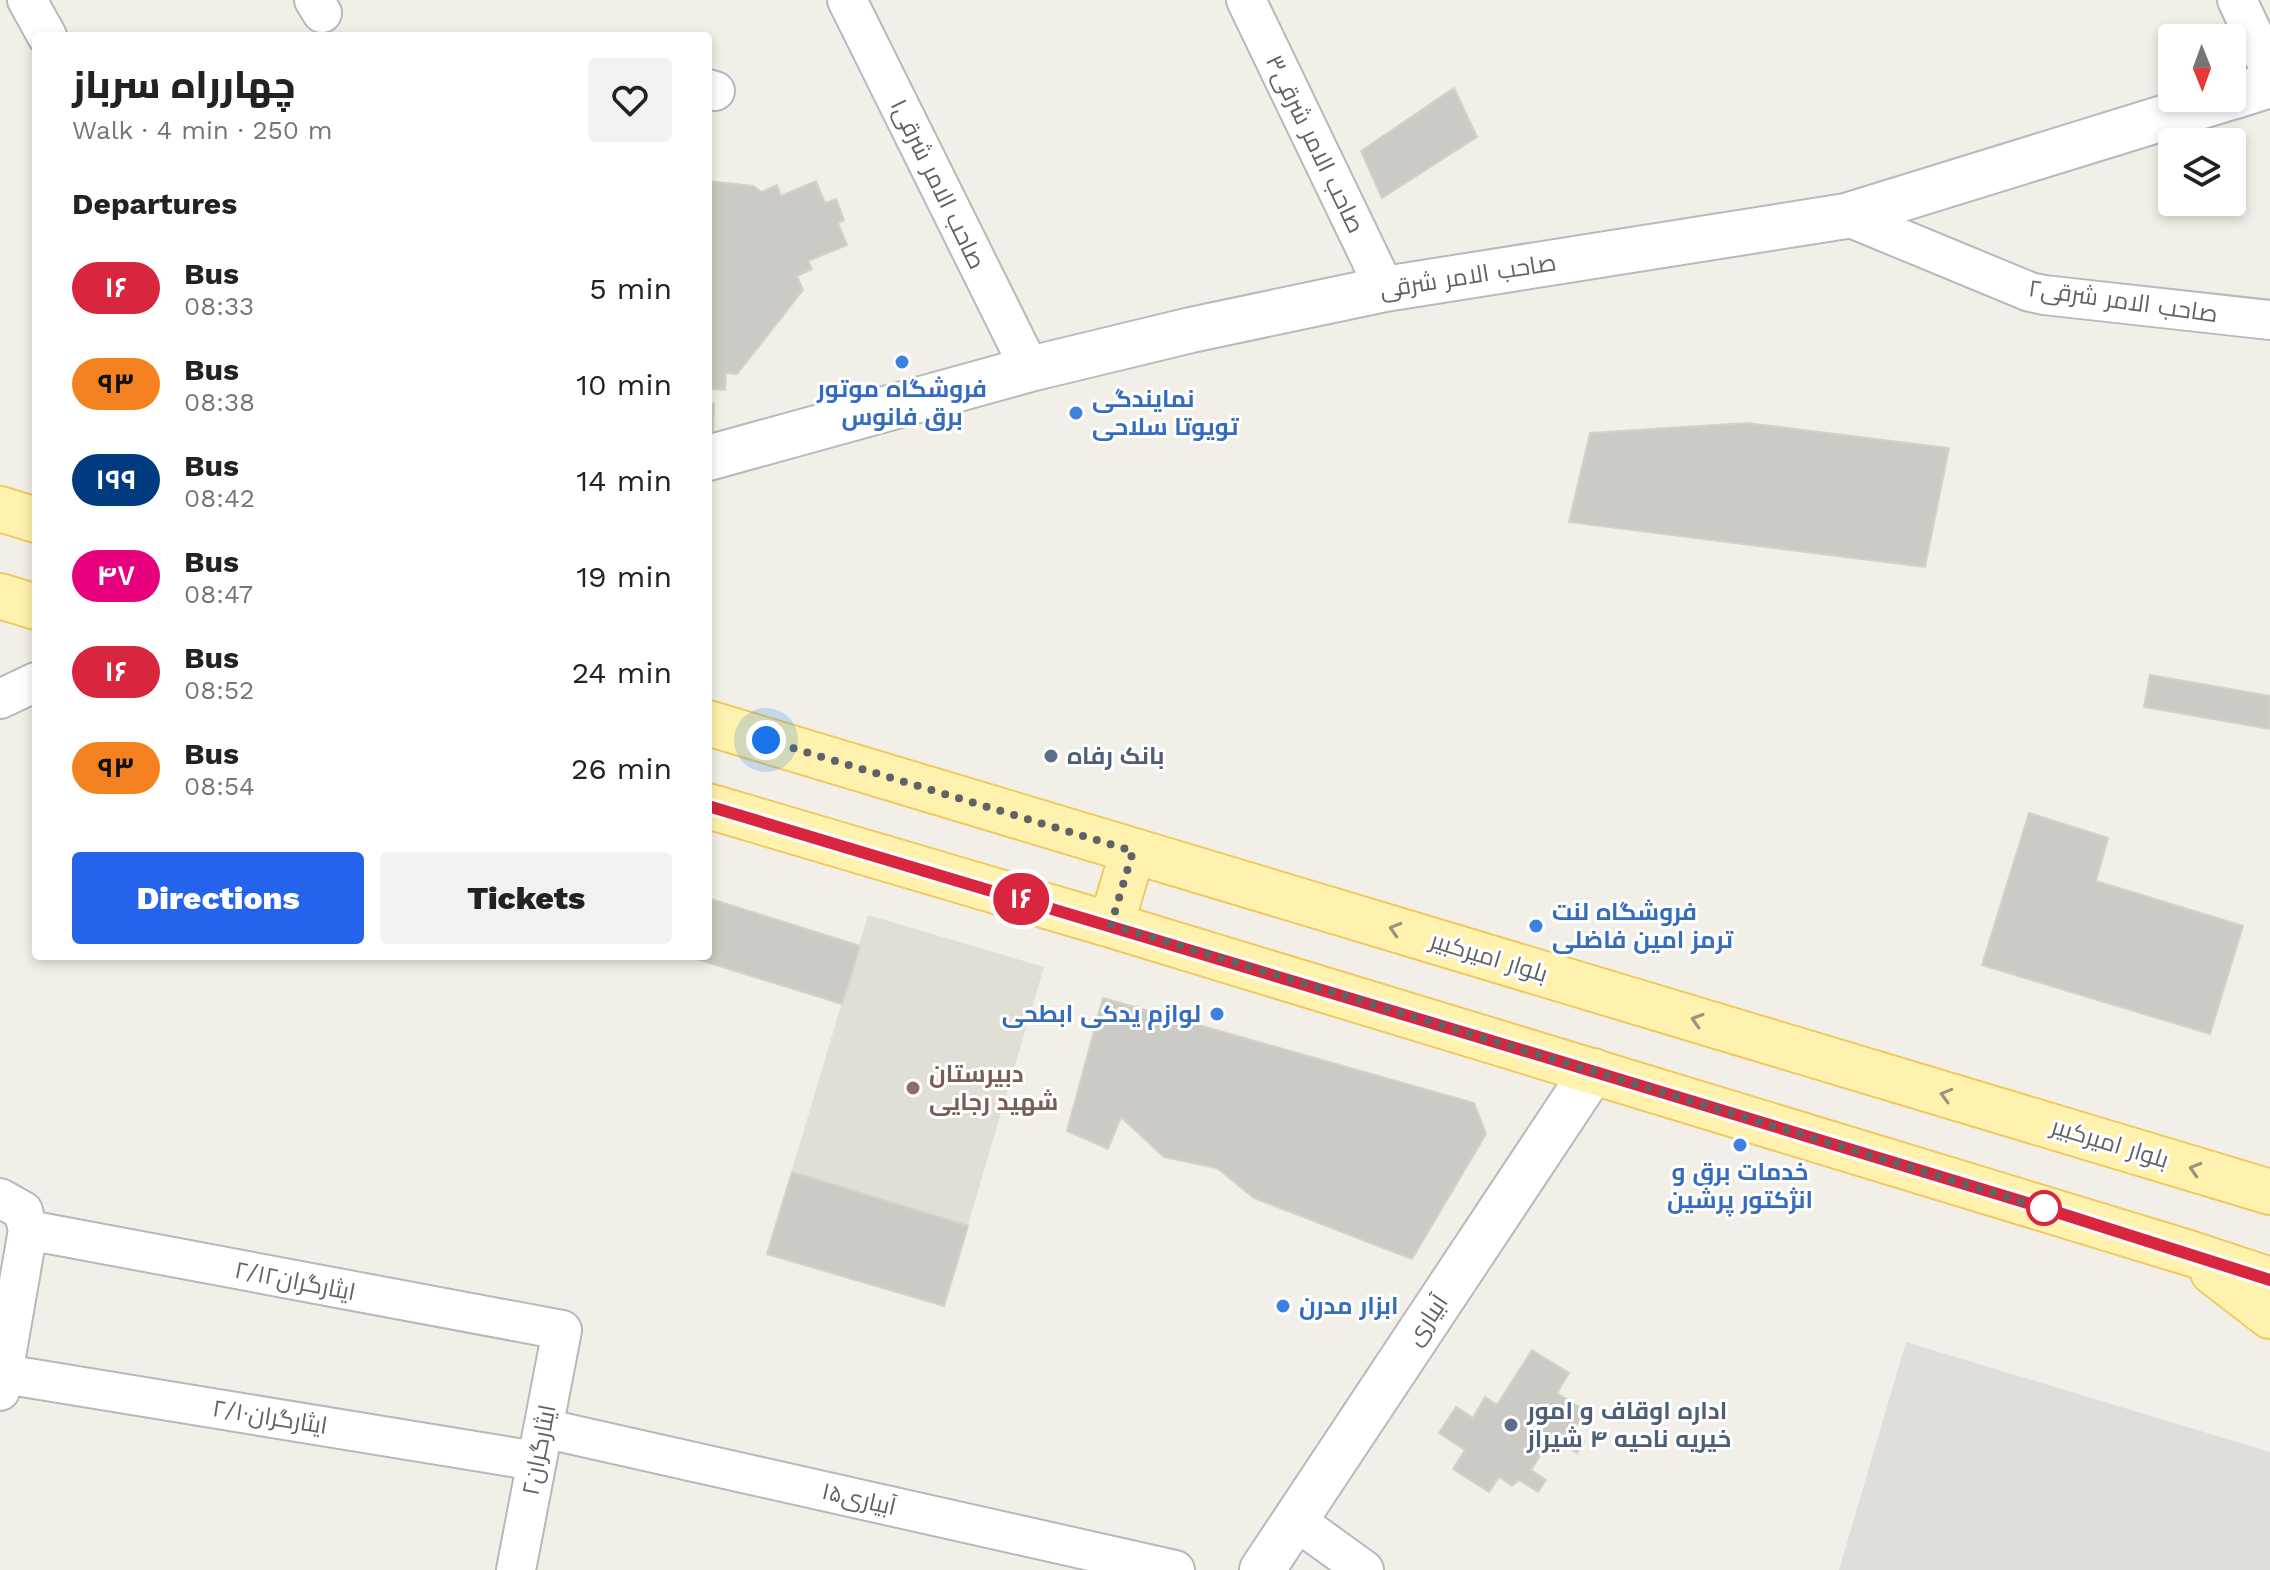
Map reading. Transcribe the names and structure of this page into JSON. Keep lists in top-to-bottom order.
{
  "streets": {
    "main road": ["بلوار امیرکبیر"],
    "street": [
      "صاحب الامر شرقی۳",
      "صاحب الامر شرقی۱",
      "صاحب الامر شرقی",
      "۲صاحب الامر شرقی",
      "ایثارگران۲/۱۲",
      "آبیاری",
      "ایثارگران۲/۱۰",
      "ایثارگران۲",
      "آبیاری۱۵"
    ]
  },
  "crossings": [
    ["صاحب الامر شرقی۳", "صاحب الامر شرقی"],
    ["صاحب الامر شرقی۱", "صاحب الامر شرقی"],
    ["صاحب الامر شرقی", "۲صاحب الامر شرقی"],
    ["ایثارگران۲/۱۲", "ایثارگران۲"],
    ["ایثارگران۲/۱۰", "ایثارگران۲"],
    ["ایثارگران۲/۱۰", "آبیاری۱۵"],
    ["ایثارگران۲", "آبیاری۱۵"]
  ],
  "places": [
    "فروشگاه موتور برق فانوس",
    "نمایندگی تویوتا سلاحی",
    "بانک رفاه",
    "فروشگاه لنت ترمز امین فاضلی",
    "لوازم یدکی ابطحی",
    "دبیرستان شهید رجایی",
    "خدمات برق و انژکتور پرشین",
    "ابزار مدرن",
    "اداره اوقاف و امور خیریه ناحیه ۴ شیراز"
  ],
  "lines": ["bus line ۱۶"],
  "north": "bottom",
  "page": {
    "on_map": "۱۶",
    "heading": [
      ["چهارراه سرباز", "Walk · 4 min · 250 m"],
      "Departures"
    ],
    "list": [
      {
        "mark": "۱۶",
        "name": "Bus",
        "note": "08:33",
        "value": "5 min"
      },
      {
        "mark": "۹۳",
        "name": "Bus",
        "note": "08:38",
        "value": "10 min"
      },
      {
        "mark": "۱۹۹",
        "name": "Bus",
        "note": "08:42",
        "value": "14 min"
      },
      {
        "mark": "۴۷",
        "name": "Bus",
        "note": "08:47",
        "value": "19 min"
      },
      {
        "mark": "۱۶",
        "name": "Bus",
        "note": "08:52",
        "value": "24 min"
      },
      {
        "mark": "۹۳",
        "name": "Bus",
        "note": "08:54",
        "value": "26 min"
      }
    ],
    "buttons": ["Directions", "Tickets"]
  }
}
